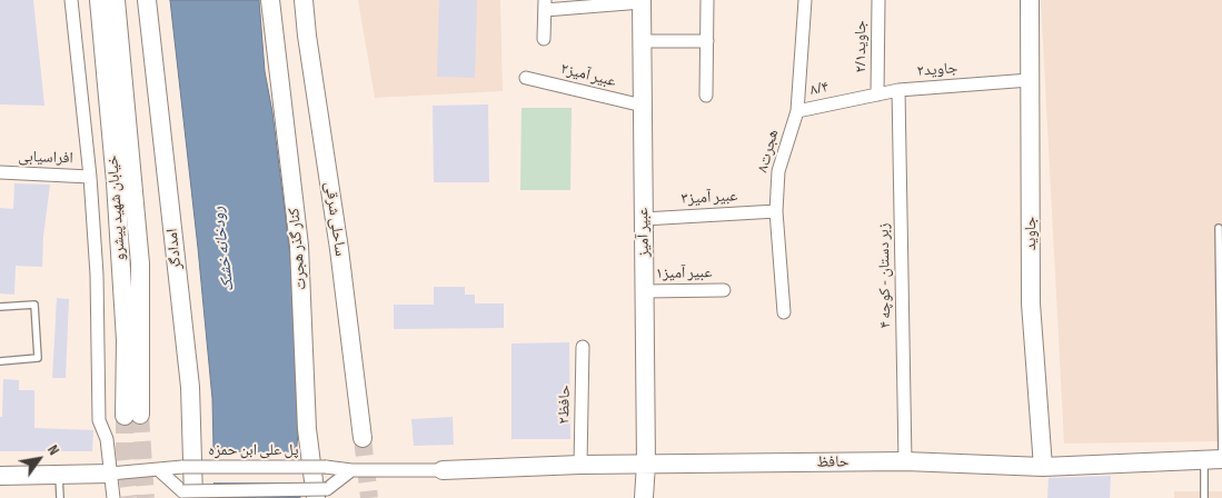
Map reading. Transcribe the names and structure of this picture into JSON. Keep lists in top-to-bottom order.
{
  "streets": {
    "main road": [
      "خیابان شهید پیشرو",
      "ساحلی شرقی",
      "عبیر آمیز",
      "جاوید",
      "امدادگر",
      "کنار گذر هجرت",
      "حافظ"
    ],
    "street": [
      "۲/۱جاوید",
      "۲جاوید",
      "۲عبیر آمیز",
      "۸/۴",
      "هجرت۸",
      "افراسیابی",
      "۳عبیر آمیز",
      "۱عبیر آمیز",
      "زبر دستان - کوچه ۴",
      "۲حافظ",
      "پل علی ابن حمزه"
    ]
  },
  "crossings": [
    ["۲/۱جاوید", "۲جاوید"],
    ["۲جاوید", "۸/۴"],
    ["۲جاوید", "جاوید"],
    ["۲جاوید", "زبر دستان - کوچه ۴"],
    ["۲عبیر آمیز", "عبیر آمیز"],
    ["۸/۴", "هجرت۸"],
    ["هجرت۸", "۳عبیر آمیز"],
    ["۳عبیر آمیز", "عبیر آمیز"],
    ["عبیر آمیز", "۱عبیر آمیز"],
    ["عبیر آمیز", "حافظ"],
    ["جاوید", "حافظ"],
    ["زبر دستان - کوچه ۴", "حافظ"],
    ["۲حافظ", "حافظ"],
    ["پل علی ابن حمزه", "حافظ"]
  ],
  "water": ["رودخانه خشک"],
  "north": "top right"
}
